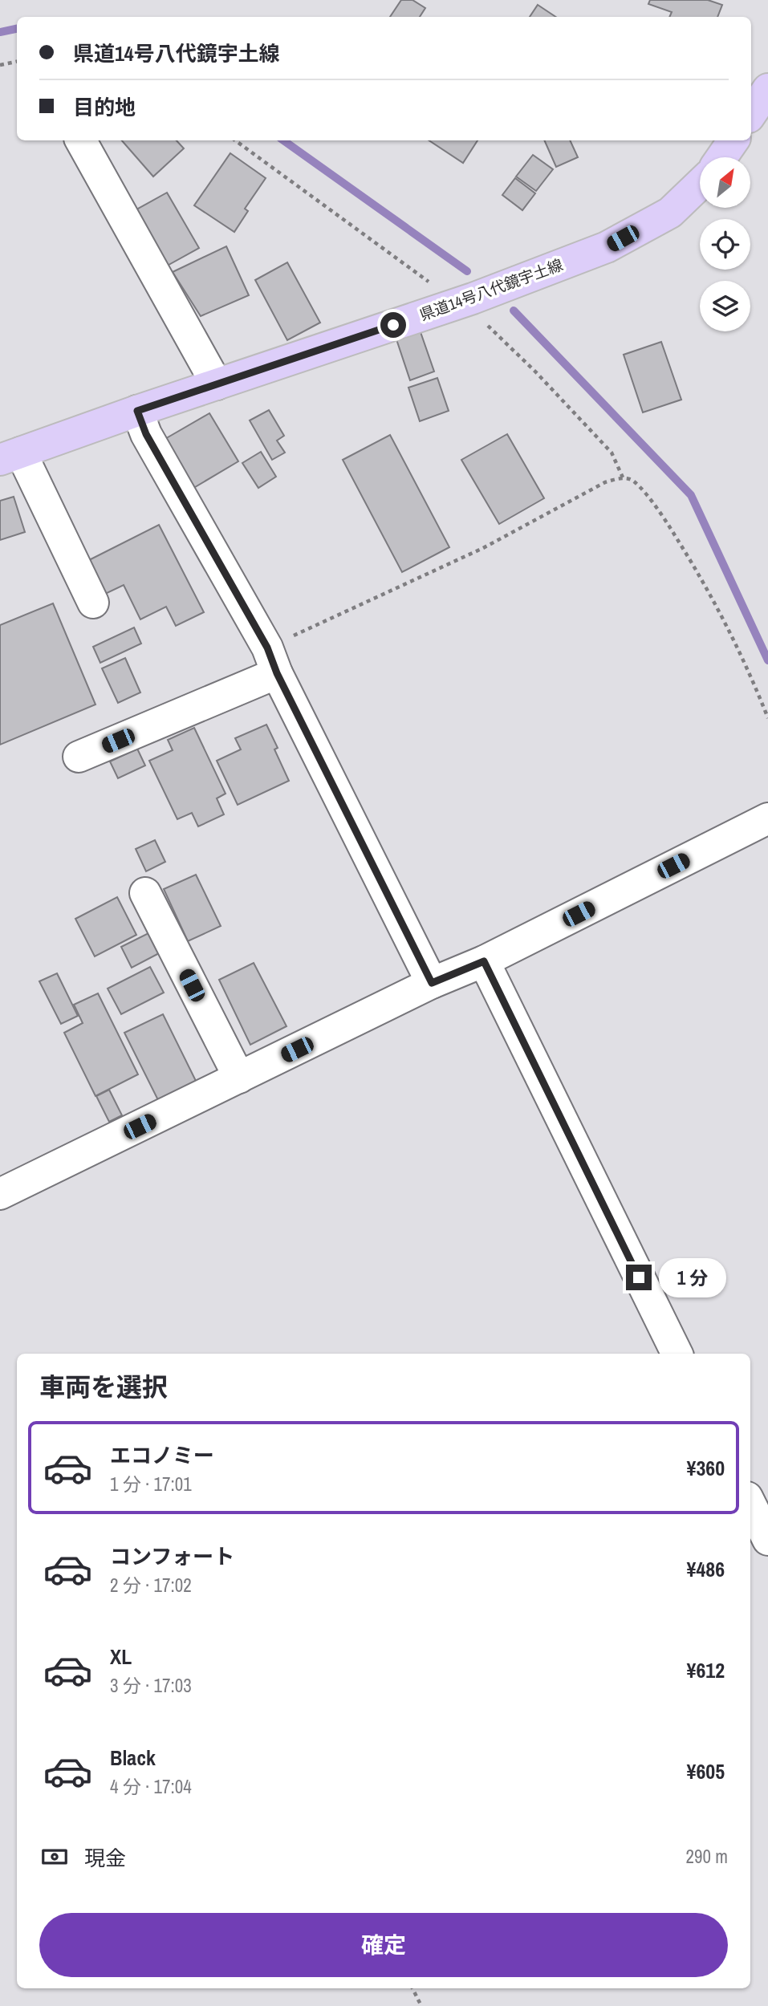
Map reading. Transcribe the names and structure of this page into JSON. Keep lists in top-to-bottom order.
{
  "streets": {
    "main road": ["県道14号八代鏡宇土線"]
  },
  "north": "top right",
  "page": {
    "banner": ["県道14号八代鏡宇土線", "目的地"],
    "bubble": "1 分",
    "heading": "車両を選択",
    "list": [
      {
        "name": "エコノミー",
        "note": "1 分 · 17:01",
        "value": "¥360"
      },
      {
        "name": "コンフォート",
        "note": "2 分 · 17:02",
        "value": "¥486"
      },
      {
        "name": "XL",
        "note": "3 分 · 17:03",
        "value": "¥612"
      },
      {
        "name": "Black",
        "note": "4 分 · 17:04",
        "value": "¥605"
      }
    ],
    "pay": ["現金", "290 m"],
    "buttons": "確定"
  }
}
